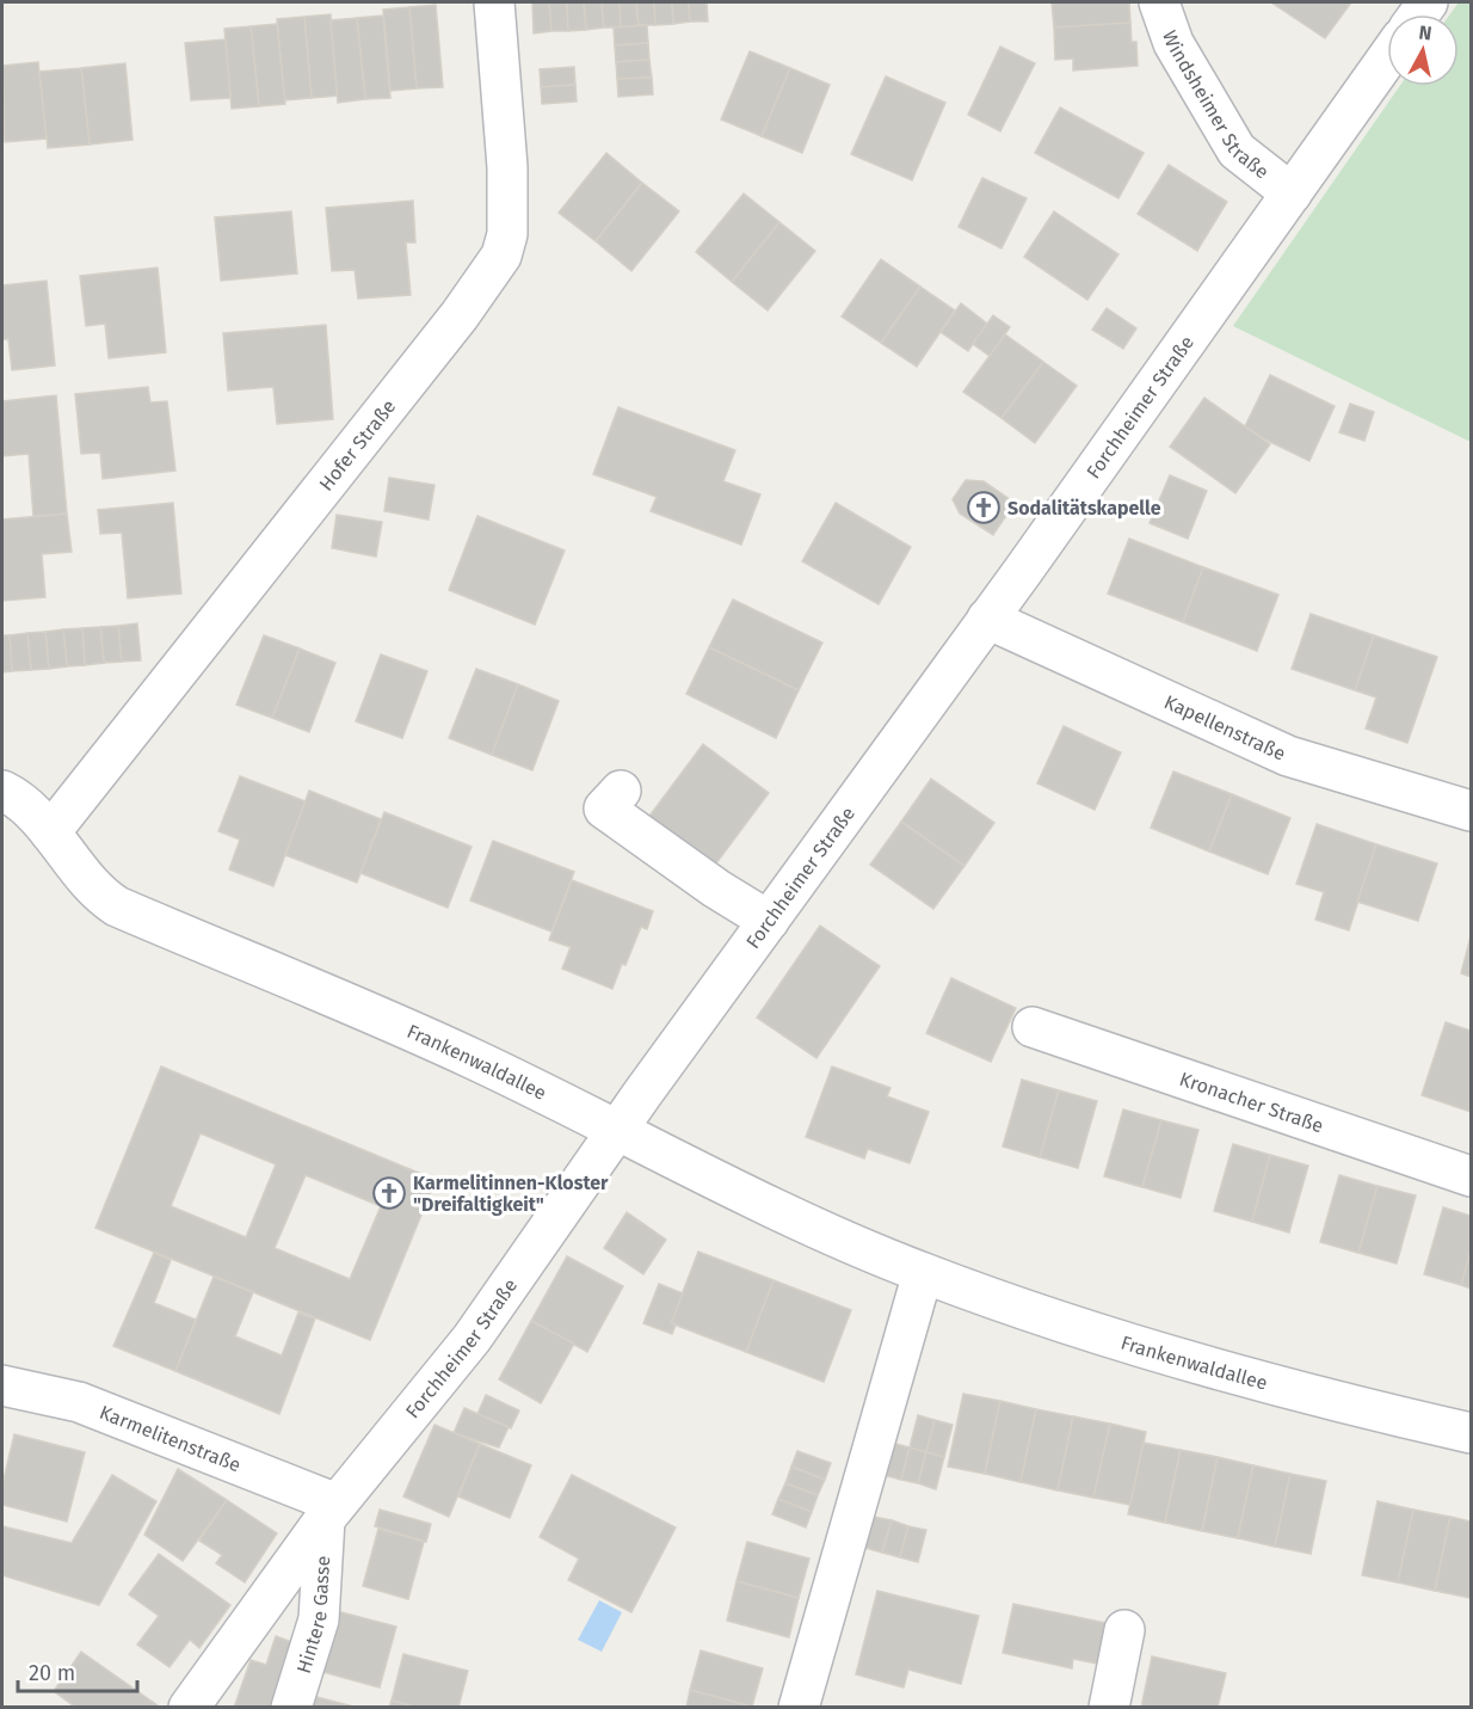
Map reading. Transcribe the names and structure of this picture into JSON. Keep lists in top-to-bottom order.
{
  "streets": {
    "street": [
      "Windsheimer Straße",
      "Forchheimer Straße",
      "Hofer Straße",
      "Kapellenstraße",
      "Frankenwaldallee",
      "Kronacher Straße",
      "Karmelitenstraße",
      "Hintere Gasse"
    ]
  },
  "crossings": [
    ["Windsheimer Straße", "Forchheimer Straße"],
    ["Forchheimer Straße", "Kapellenstraße"],
    ["Forchheimer Straße", "Frankenwaldallee"],
    ["Forchheimer Straße", "Karmelitenstraße"],
    ["Forchheimer Straße", "Hintere Gasse"],
    ["Hofer Straße", "Frankenwaldallee"],
    ["Karmelitenstraße", "Hintere Gasse"]
  ],
  "places": {
    "church": ["Sodalitätskapelle", "Karmelitinnen-Kloster \"Dreifaltigkeit\""]
  },
  "scale_bar": "20 m",
  "north": "top"
}
